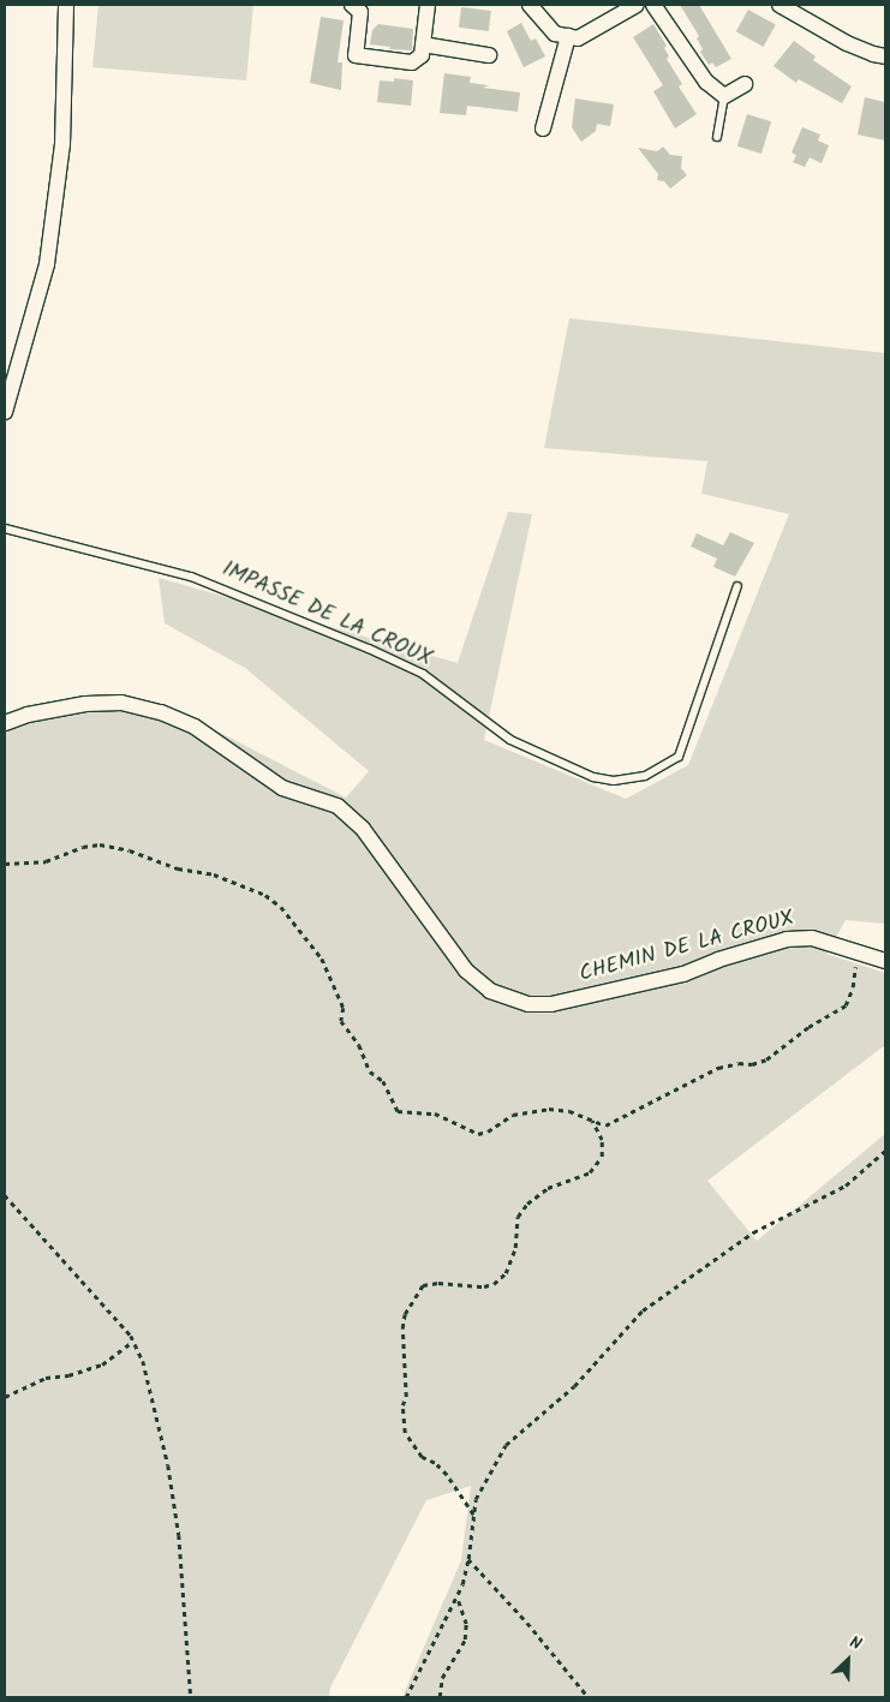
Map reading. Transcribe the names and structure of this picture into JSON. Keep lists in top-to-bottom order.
{
  "streets": {
    "street": ["CHEMIN DE LA CROUX"],
    "lane": ["IMPASSE DE LA CROUX"]
  },
  "north": "top right"
}
